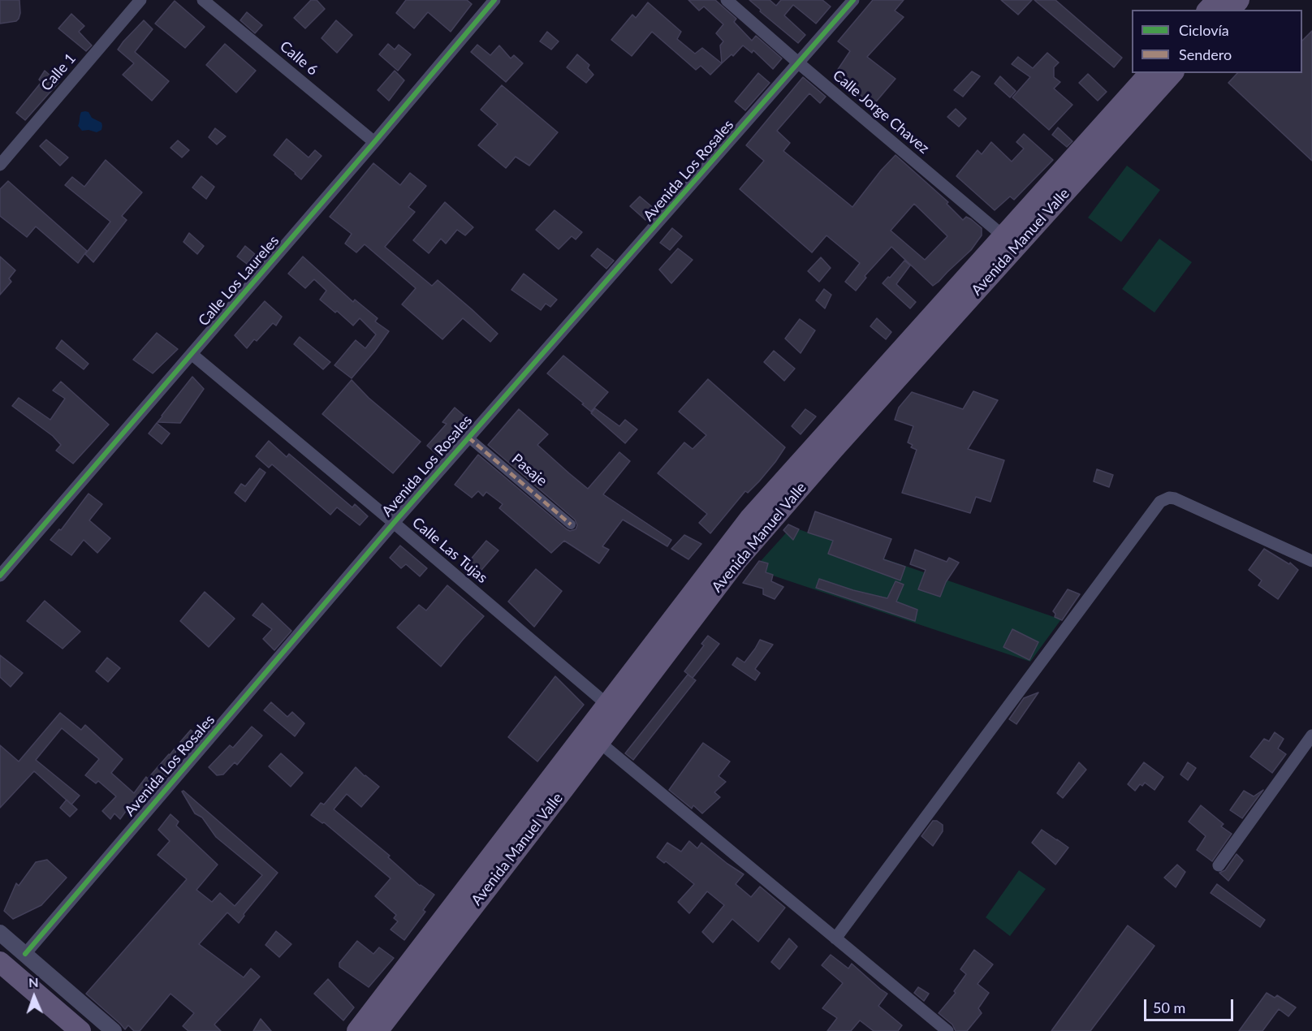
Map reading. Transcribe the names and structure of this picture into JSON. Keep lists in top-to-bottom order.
{
  "streets": {
    "main road": ["Avenida Manuel Valle"],
    "street": [
      "Calle 6",
      "Calle 1",
      "Calle Jorge Chavez",
      "Avenida Los Rosales",
      "Calle Los Laureles",
      "Pasaje",
      "Calle Las Tujas"
    ]
  },
  "crossings": [
    ["Calle 6", "Calle Los Laureles"],
    ["Calle Jorge Chavez", "Avenida Los Rosales"],
    ["Calle Jorge Chavez", "Avenida Manuel Valle"],
    ["Avenida Los Rosales", "Pasaje"],
    ["Avenida Los Rosales", "Calle Las Tujas"],
    ["Avenida Manuel Valle", "Calle Las Tujas"],
    ["Calle Los Laureles", "Calle Las Tujas"]
  ],
  "legend": ["Ciclovía", "Sendero"],
  "scale_bar": "50 m",
  "north": "top"
}
